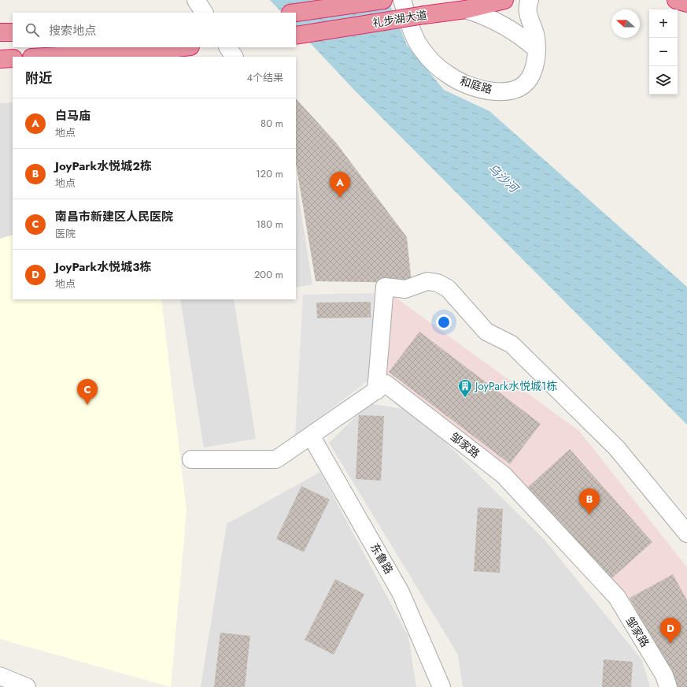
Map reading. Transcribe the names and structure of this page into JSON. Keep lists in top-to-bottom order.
{
  "streets": {
    "highway": ["礼步湖大道"],
    "street": ["和庭路", "邹家路", "东鲁路"]
  },
  "crossings": [
    ["邹家路", "东鲁路"]
  ],
  "water": ["乌沙河"],
  "places": {
    "building": ["JoyPark水悦城1栋"]
  },
  "north": "left",
  "page": {
    "map_buttons": ["+", "−"],
    "search": "搜索地点",
    "heading": ["附近", "4个结果"],
    "list": [
      {
        "mark": "A",
        "name": "白马庙",
        "note": "地点",
        "value": "80 m"
      },
      {
        "mark": "B",
        "name": "JoyPark水悦城2栋",
        "note": "地点",
        "value": "120 m"
      },
      {
        "mark": "C",
        "name": "南昌市新建区人民医院",
        "note": "医院",
        "value": "180 m"
      },
      {
        "mark": "D",
        "name": "JoyPark水悦城3栋",
        "note": "地点",
        "value": "200 m"
      }
    ],
    "pins": [
      "A",
      "C",
      "B",
      "D"
    ]
  }
}
